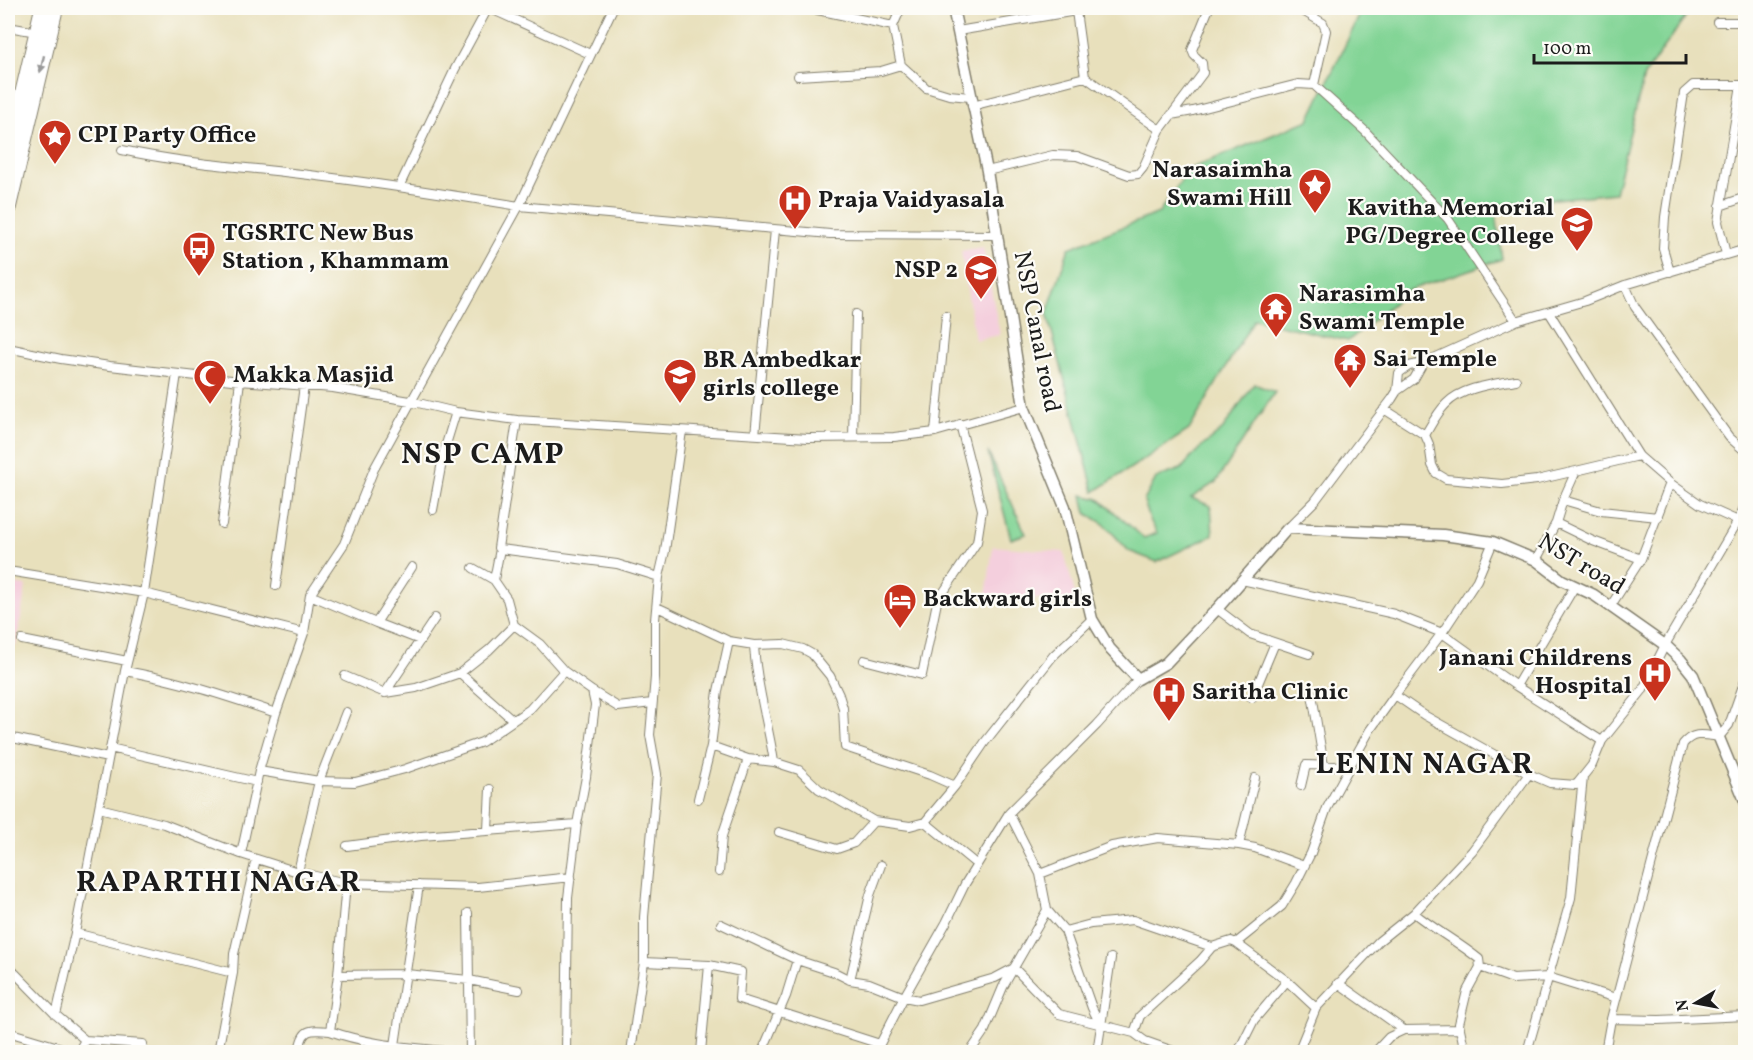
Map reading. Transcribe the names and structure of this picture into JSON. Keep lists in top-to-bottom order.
{
  "streets": {
    "street": ["NSP Canal road", "NST road"]
  },
  "districts": ["NSP CAMP", "LENIN NAGAR", "RAPARTHI NAGAR"],
  "places": {
    "place": ["CPI Party Office", "Narasaimha Swami Hill"],
    "hospital": ["Praja Vaidyasala", "Janani Childrens Hospital", "Saritha Clinic"],
    "school or university": ["Kavitha Memorial PG/Degree College", "NSP 2", "BR Ambedkar girls college"],
    "bus stop": ["TGSRTC New Bus Station , Khammam"],
    "temple": ["Narasimha Swami Temple", "Sai Temple"],
    "mosque": ["Makka Masjid"],
    "hotel": ["Backward girls"]
  },
  "scale_bar": "100 m",
  "north": "left"
}
